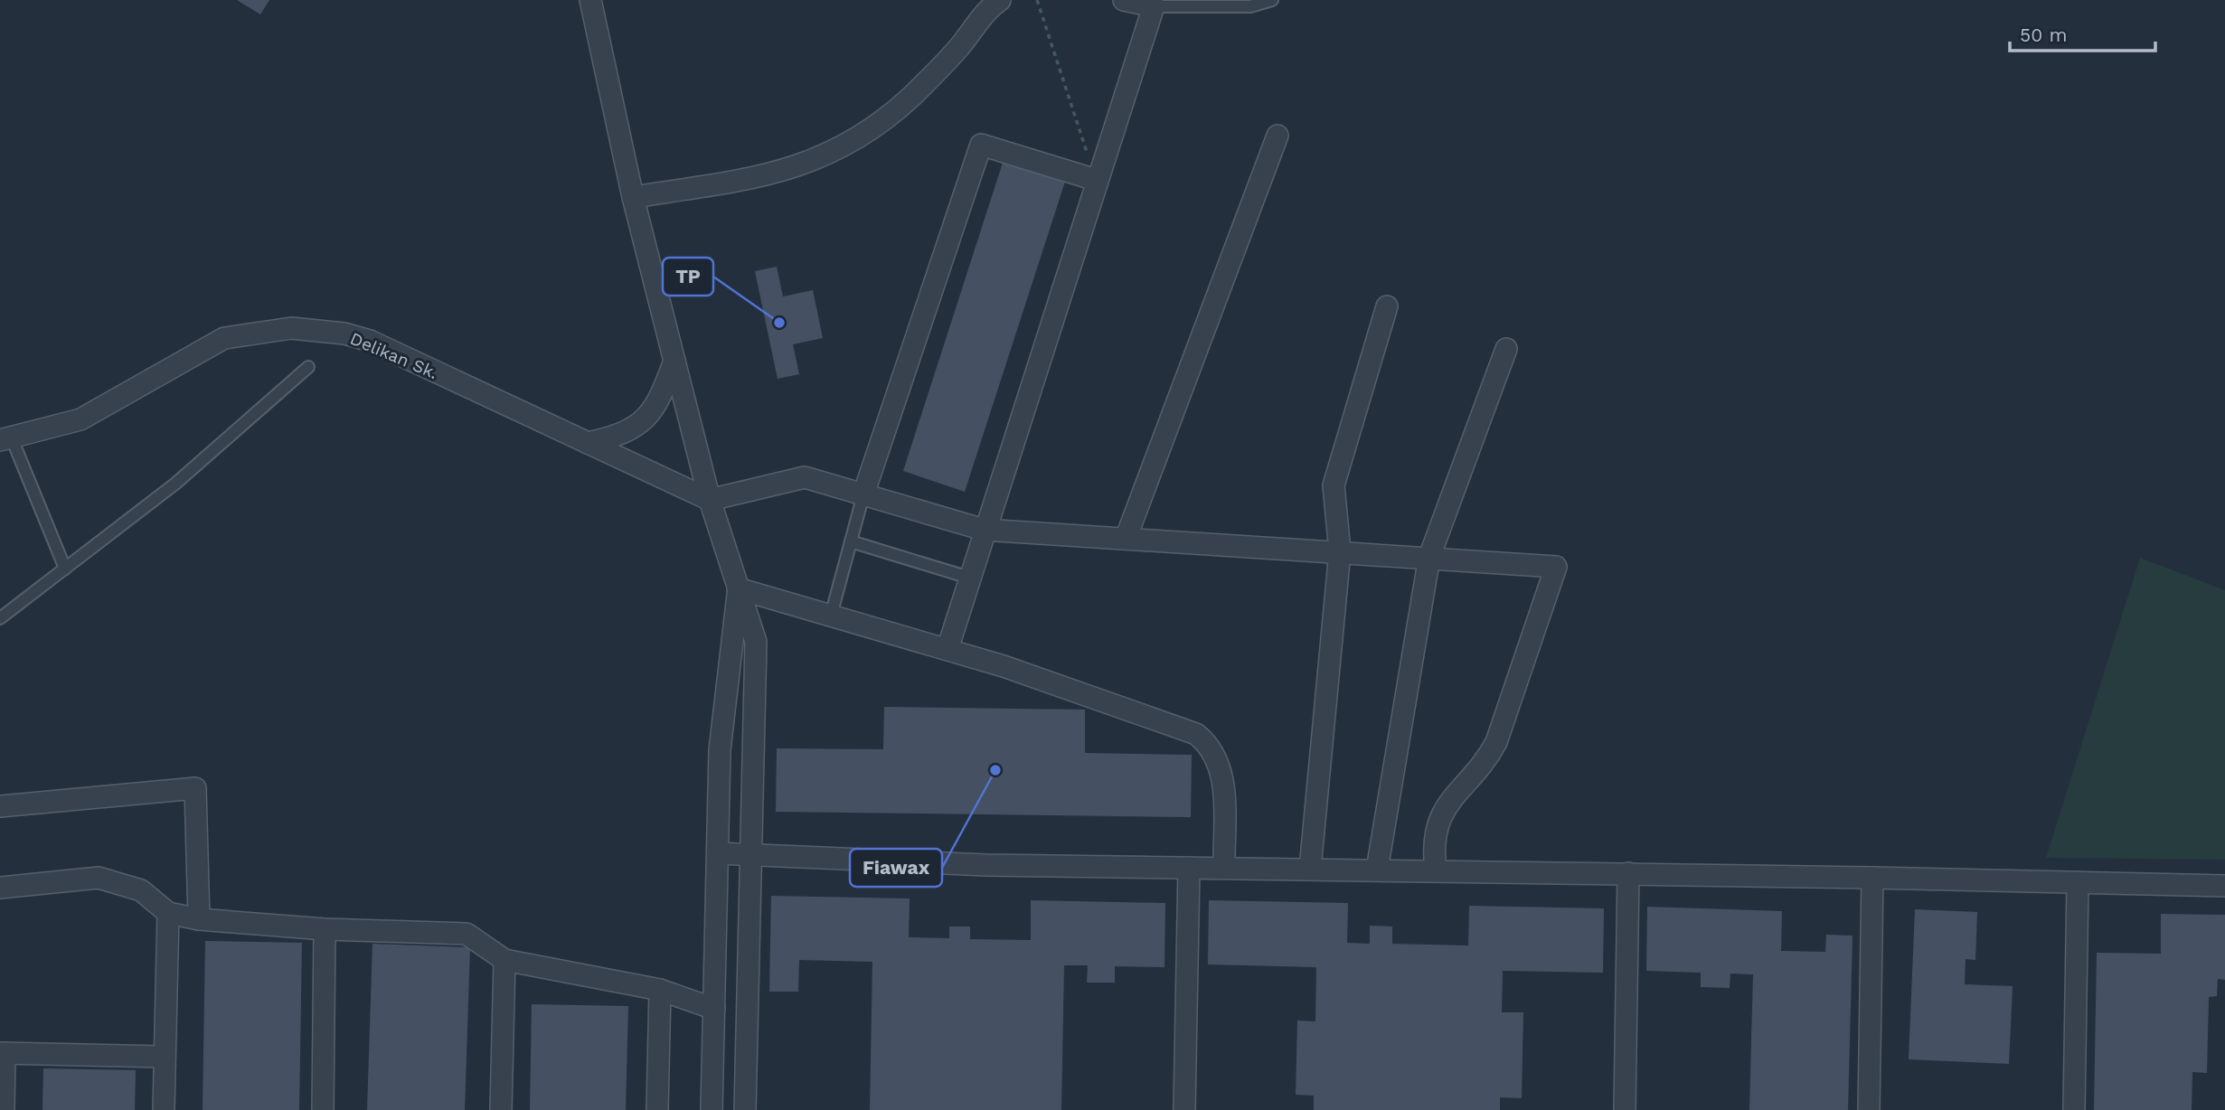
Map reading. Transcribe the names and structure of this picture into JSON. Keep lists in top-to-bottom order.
{
  "streets": {
    "street": ["Delikan Sk."]
  },
  "places": ["TP", "Fiawax"],
  "scale_bar": "50 m"
}
